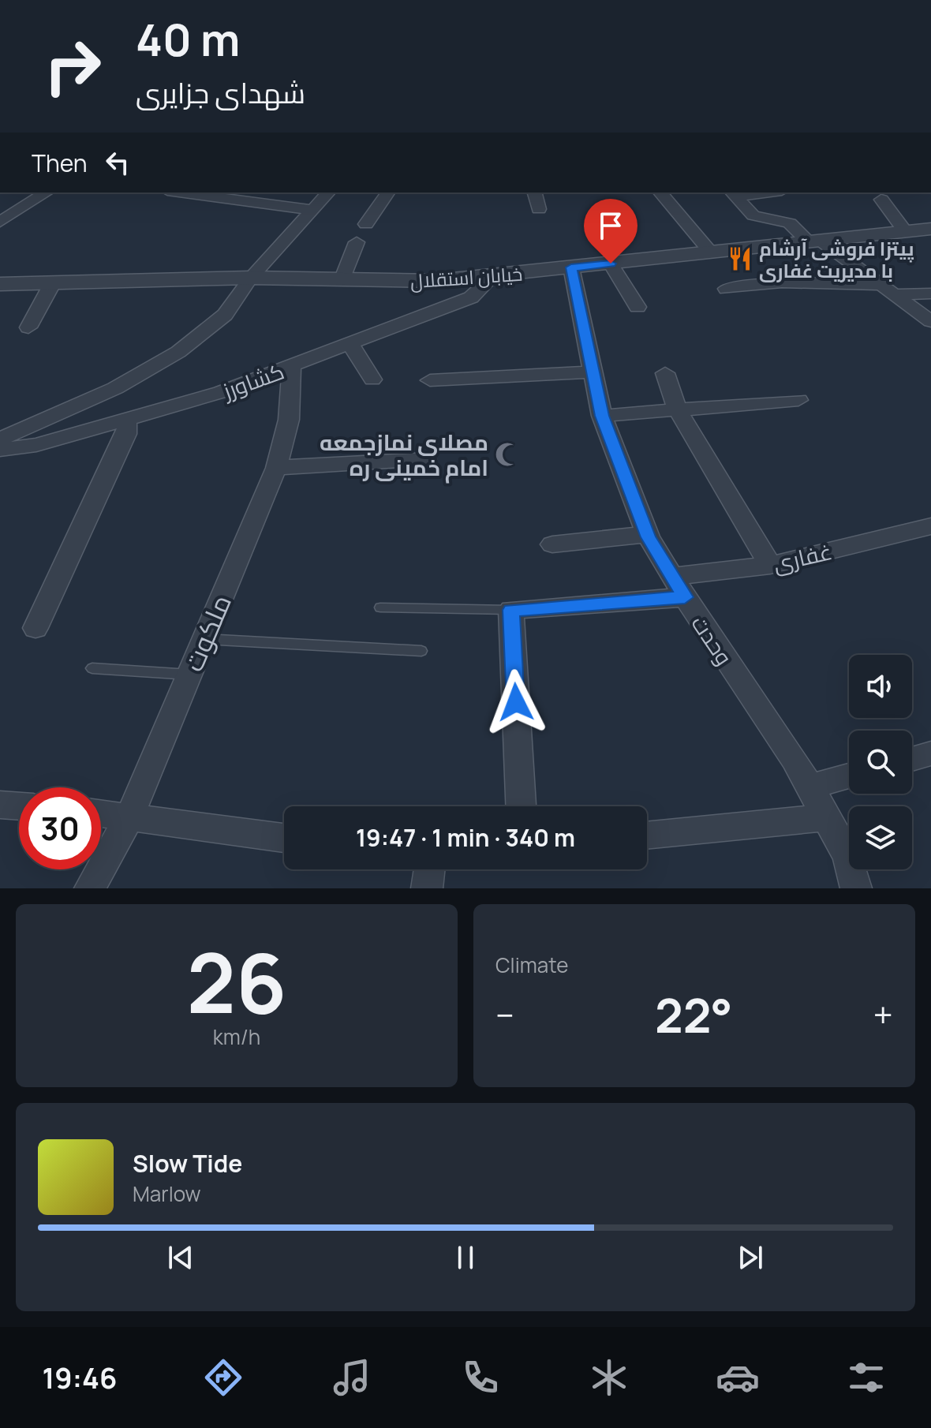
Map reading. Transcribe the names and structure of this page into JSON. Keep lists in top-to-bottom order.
{
  "streets": {
    "street": [
      "خیابان استقلال",
      "کشاورز",
      "غفاری",
      "ملکوت",
      "وحدت"
    ]
  },
  "crossings": [
    ["خیابان استقلال", "کشاورز"],
    ["خیابان استقلال", "وحدت"],
    ["کشاورز", "ملکوت"],
    ["غفاری", "وحدت"]
  ],
  "places": {
    "restaurant": ["پیتزا فروشی آرشام با مدیریت غفاری"],
    "mosque": ["مصلای نمازجمعه امام خمینی ره"]
  },
  "page": {
    "turn": ["40 m", "شهدای جزایری"],
    "then": "Then",
    "limit": "30",
    "trip": "19:47 · 1 min · 340 m",
    "tile": [
      ["26", "km/h"],
      "Climate"
    ],
    "heat": ["−", "22°", "+"],
    "song": ["Slow Tide", "Marlow"],
    "tabs": "19:46"
  }
}
